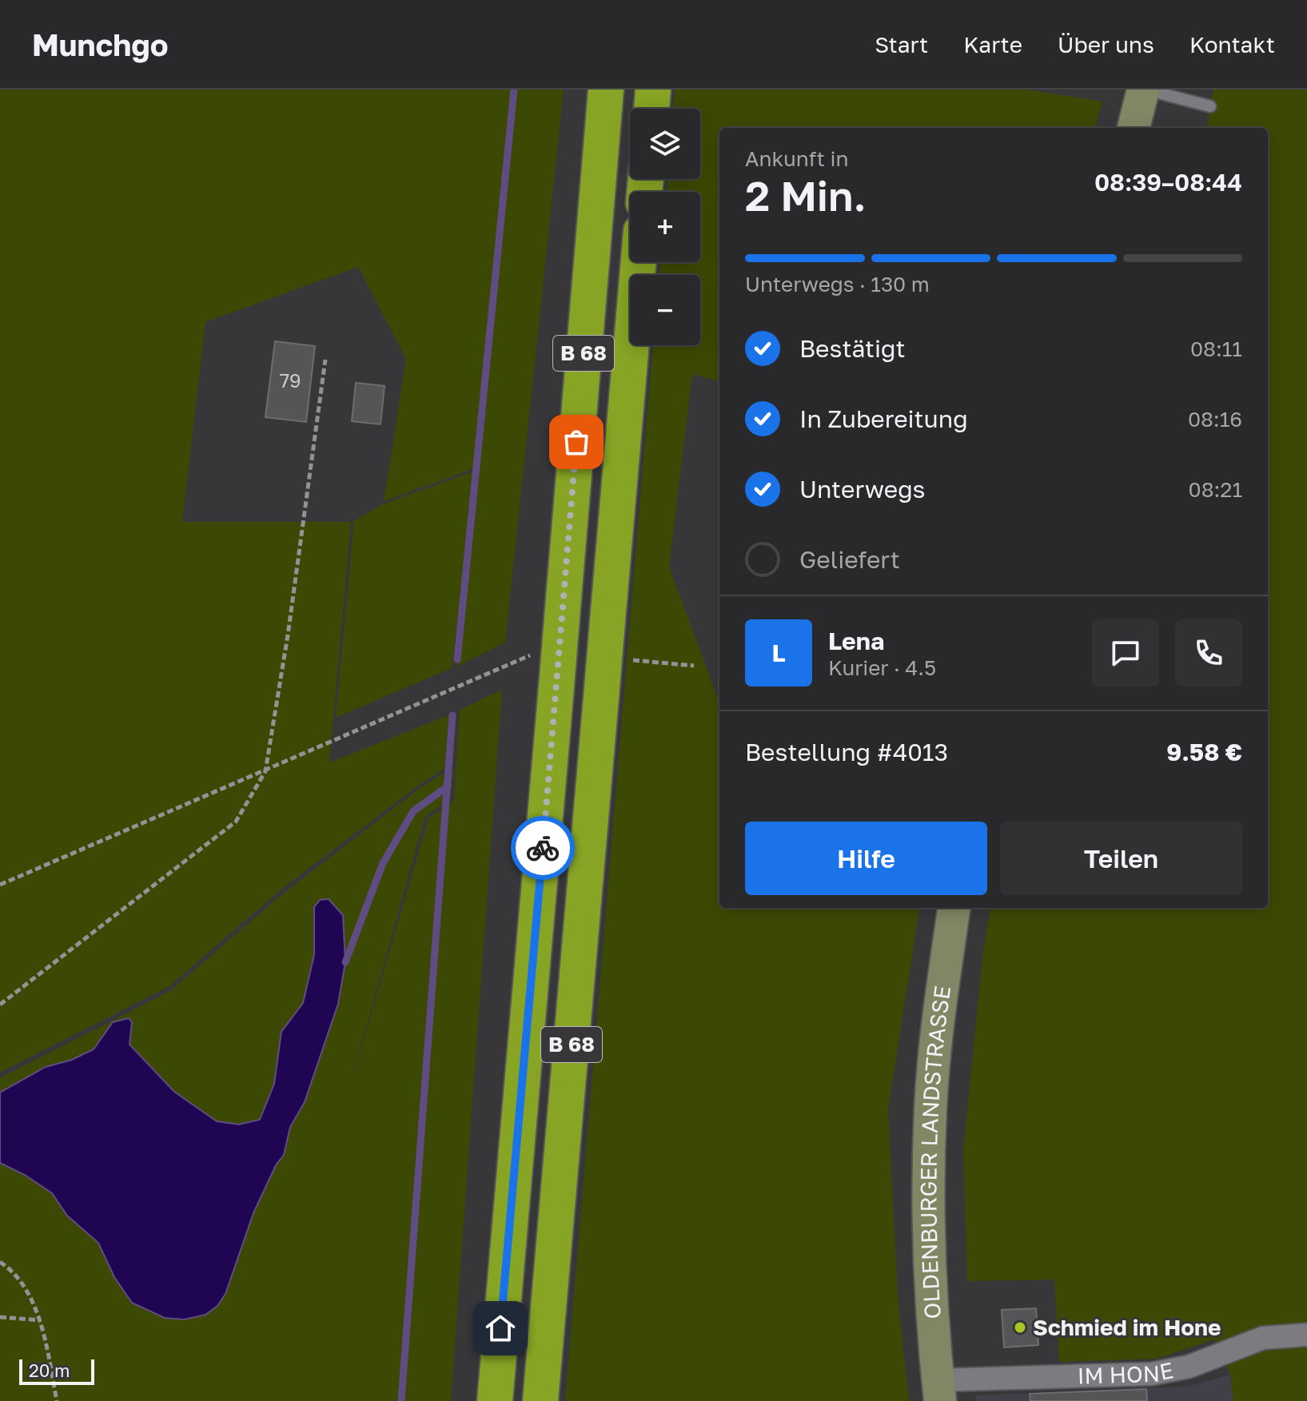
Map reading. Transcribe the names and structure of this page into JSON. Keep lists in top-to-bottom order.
{
  "streets": {
    "highway": ["B 68"],
    "street": ["OLDENBURGER LANDSTRASSE", "IM HONE"]
  },
  "crossings": [
    ["OLDENBURGER LANDSTRASSE", "IM HONE"]
  ],
  "places": ["Schmied im Hone"],
  "house_numbers": ["79"],
  "scale_bar": "20 m",
  "page": {
    "header": "Munchgo",
    "nav": [
      "Start",
      "Karte",
      "Über uns",
      "Kontakt"
    ],
    "map_buttons": ["+", "−"],
    "heading": ["2 Min.", "Ankunft in", "08:39–08:44"],
    "panel": [
      "Lena",
      "Kurier · 4.5",
      "Bestellung #4013",
      "9.58 €"
    ],
    "bar": "Unterwegs · 130 m",
    "list": [
      ["Bestätigt", "08:11"],
      ["In Zubereitung", "08:16"],
      ["Unterwegs", "08:21"],
      "Geliefert"
    ],
    "round": "L",
    "buttons": ["Hilfe", "Teilen"],
    "scale": "20 m"
  }
}
